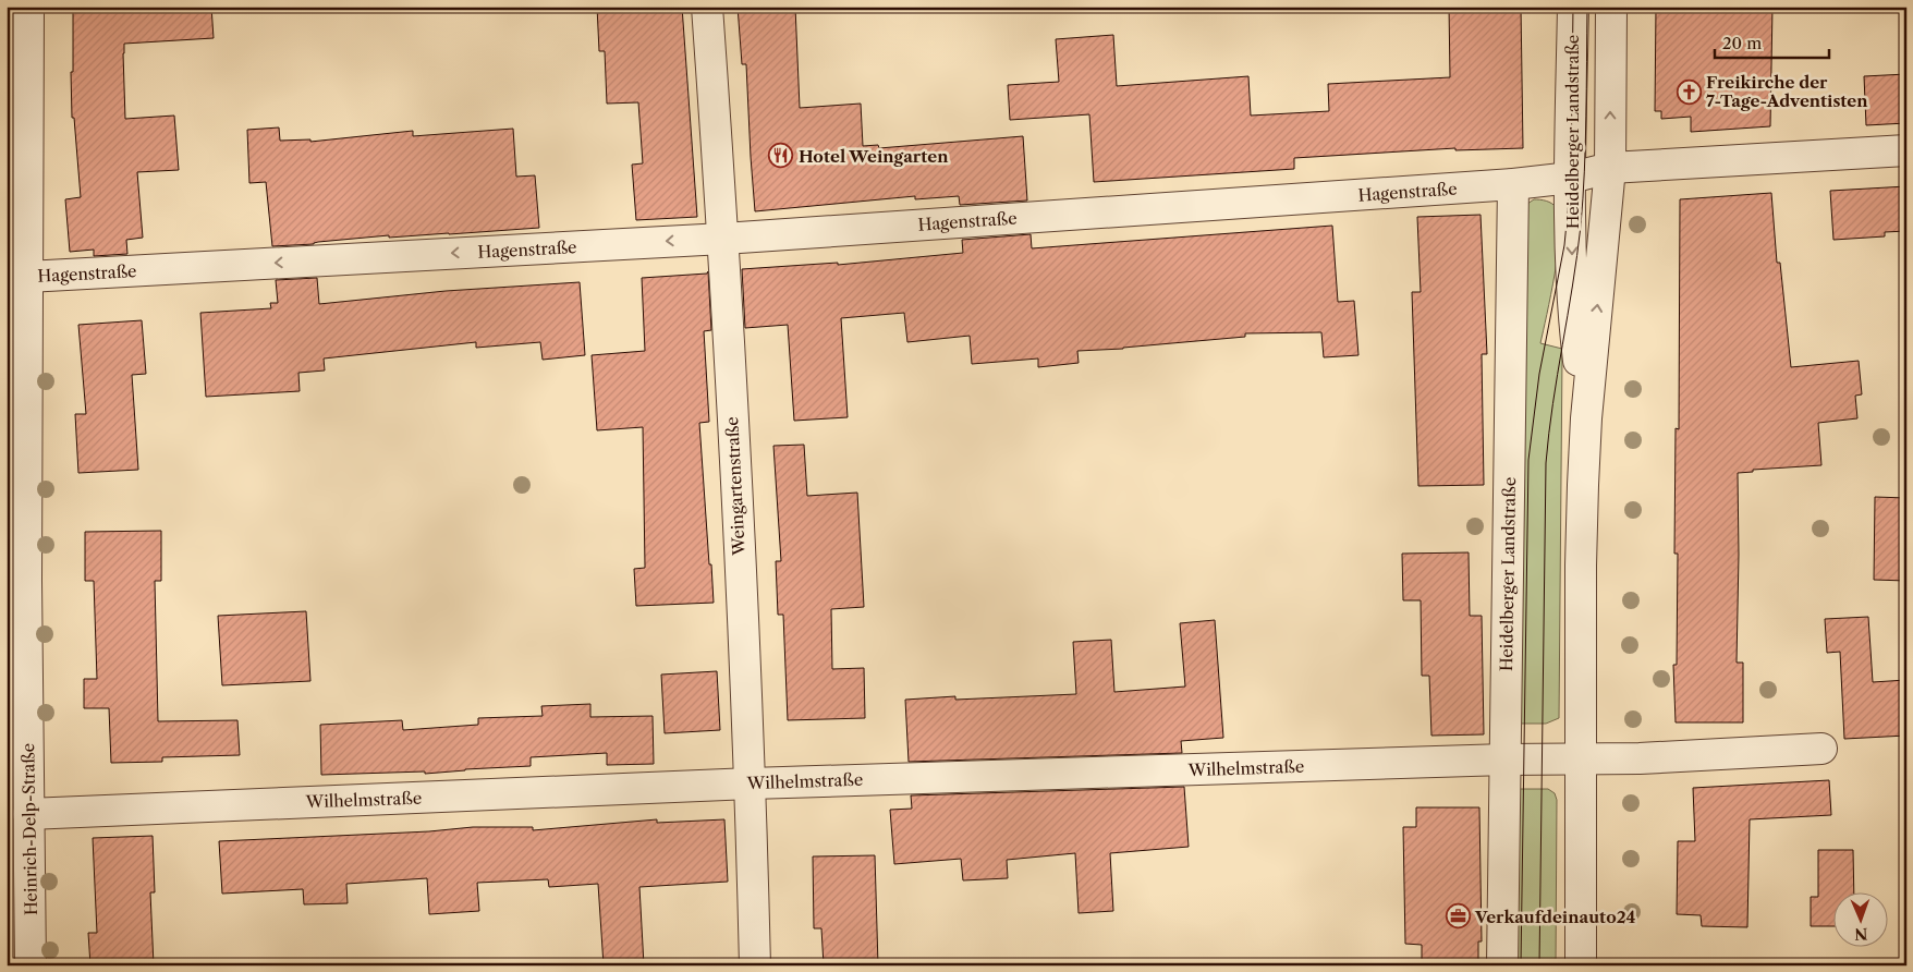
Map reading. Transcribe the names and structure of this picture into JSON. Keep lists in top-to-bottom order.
{
  "streets": {
    "street": [
      "Heidelberger Landstraße",
      "Hagenstraße",
      "Weingartenstraße",
      "Wilhelmstraße",
      "Heinrich-Delp-Straße"
    ]
  },
  "crossings": [
    ["Heidelberger Landstraße", "Hagenstraße"],
    ["Heidelberger Landstraße", "Wilhelmstraße"],
    ["Hagenstraße", "Weingartenstraße"],
    ["Hagenstraße", "Heinrich-Delp-Straße"],
    ["Weingartenstraße", "Wilhelmstraße"],
    ["Wilhelmstraße", "Heinrich-Delp-Straße"]
  ],
  "one_way": ["Hagenstraße"],
  "places": {
    "church": ["Freikirche der 7-Tage-Adventisten"],
    "restaurant": ["Hotel Weingarten"],
    "office": ["Verkaufdeinauto24"]
  },
  "scale_bar": "20 m",
  "north": "bottom"
}
